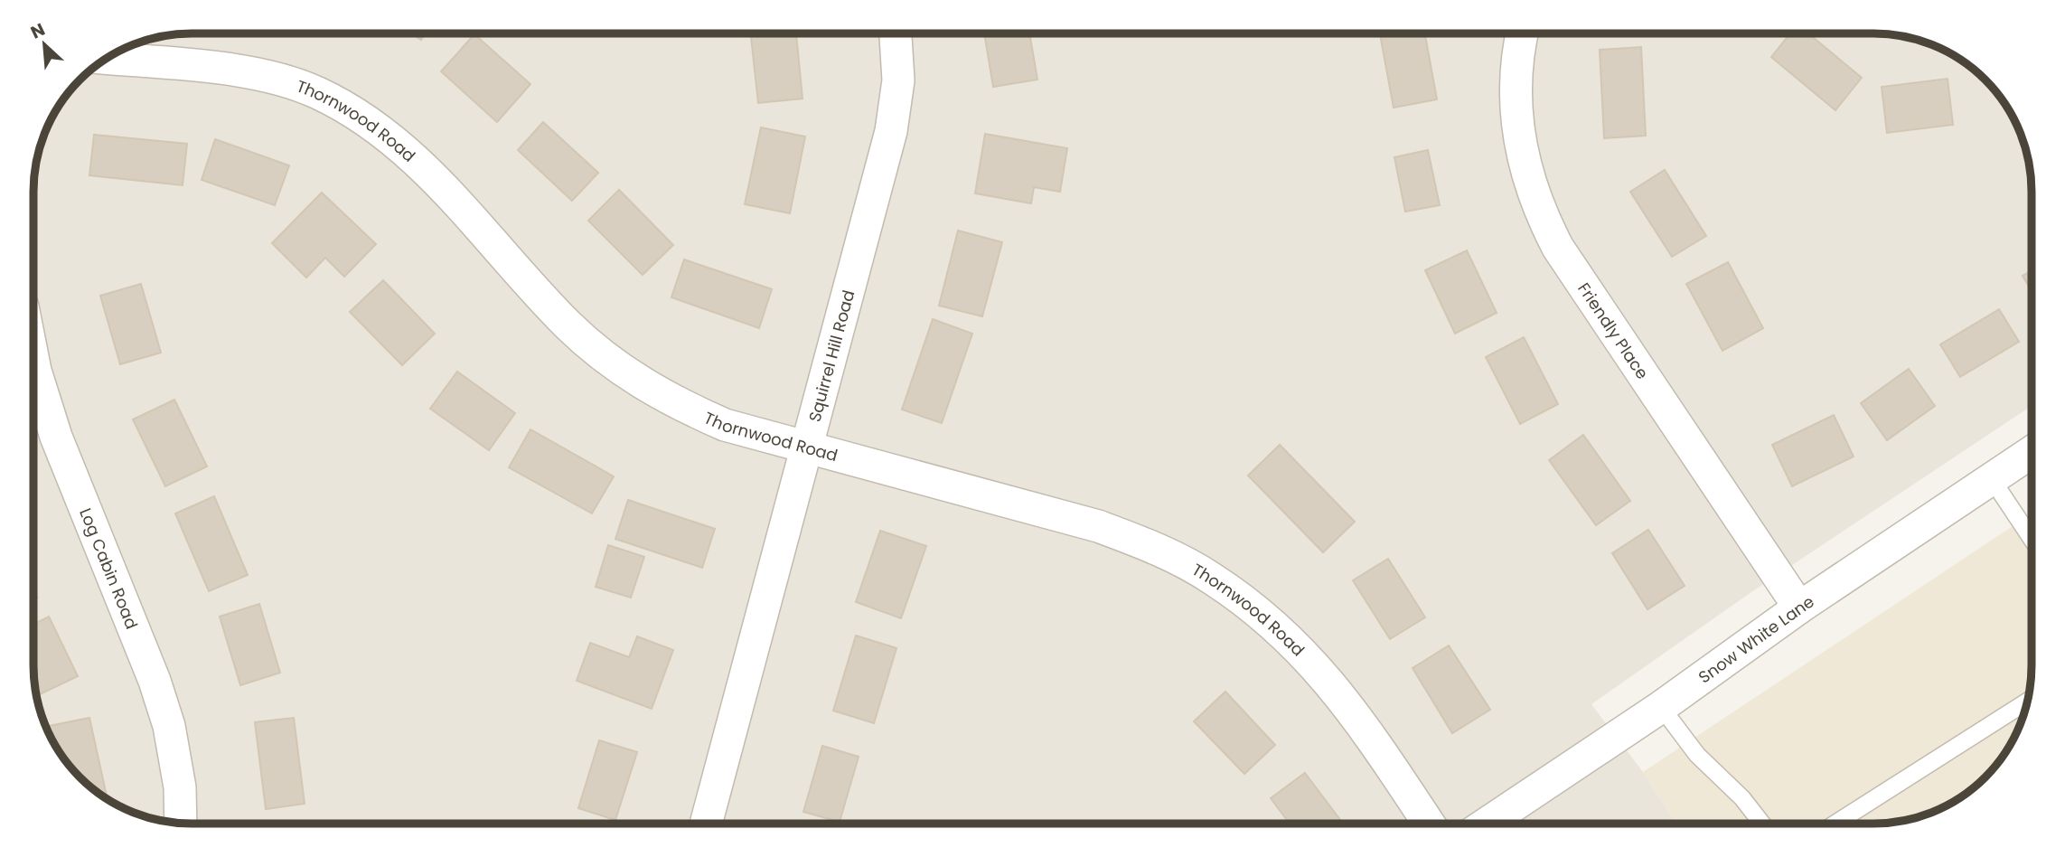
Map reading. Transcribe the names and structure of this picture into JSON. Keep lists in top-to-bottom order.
{
  "streets": {
    "street": [
      "Thornwood Road",
      "Friendly Place",
      "Squirrel Hill Road",
      "Log Cabin Road",
      "Snow White Lane"
    ]
  },
  "crossings": [
    ["Thornwood Road", "Squirrel Hill Road"],
    ["Friendly Place", "Snow White Lane"]
  ],
  "north": "top left"
}
